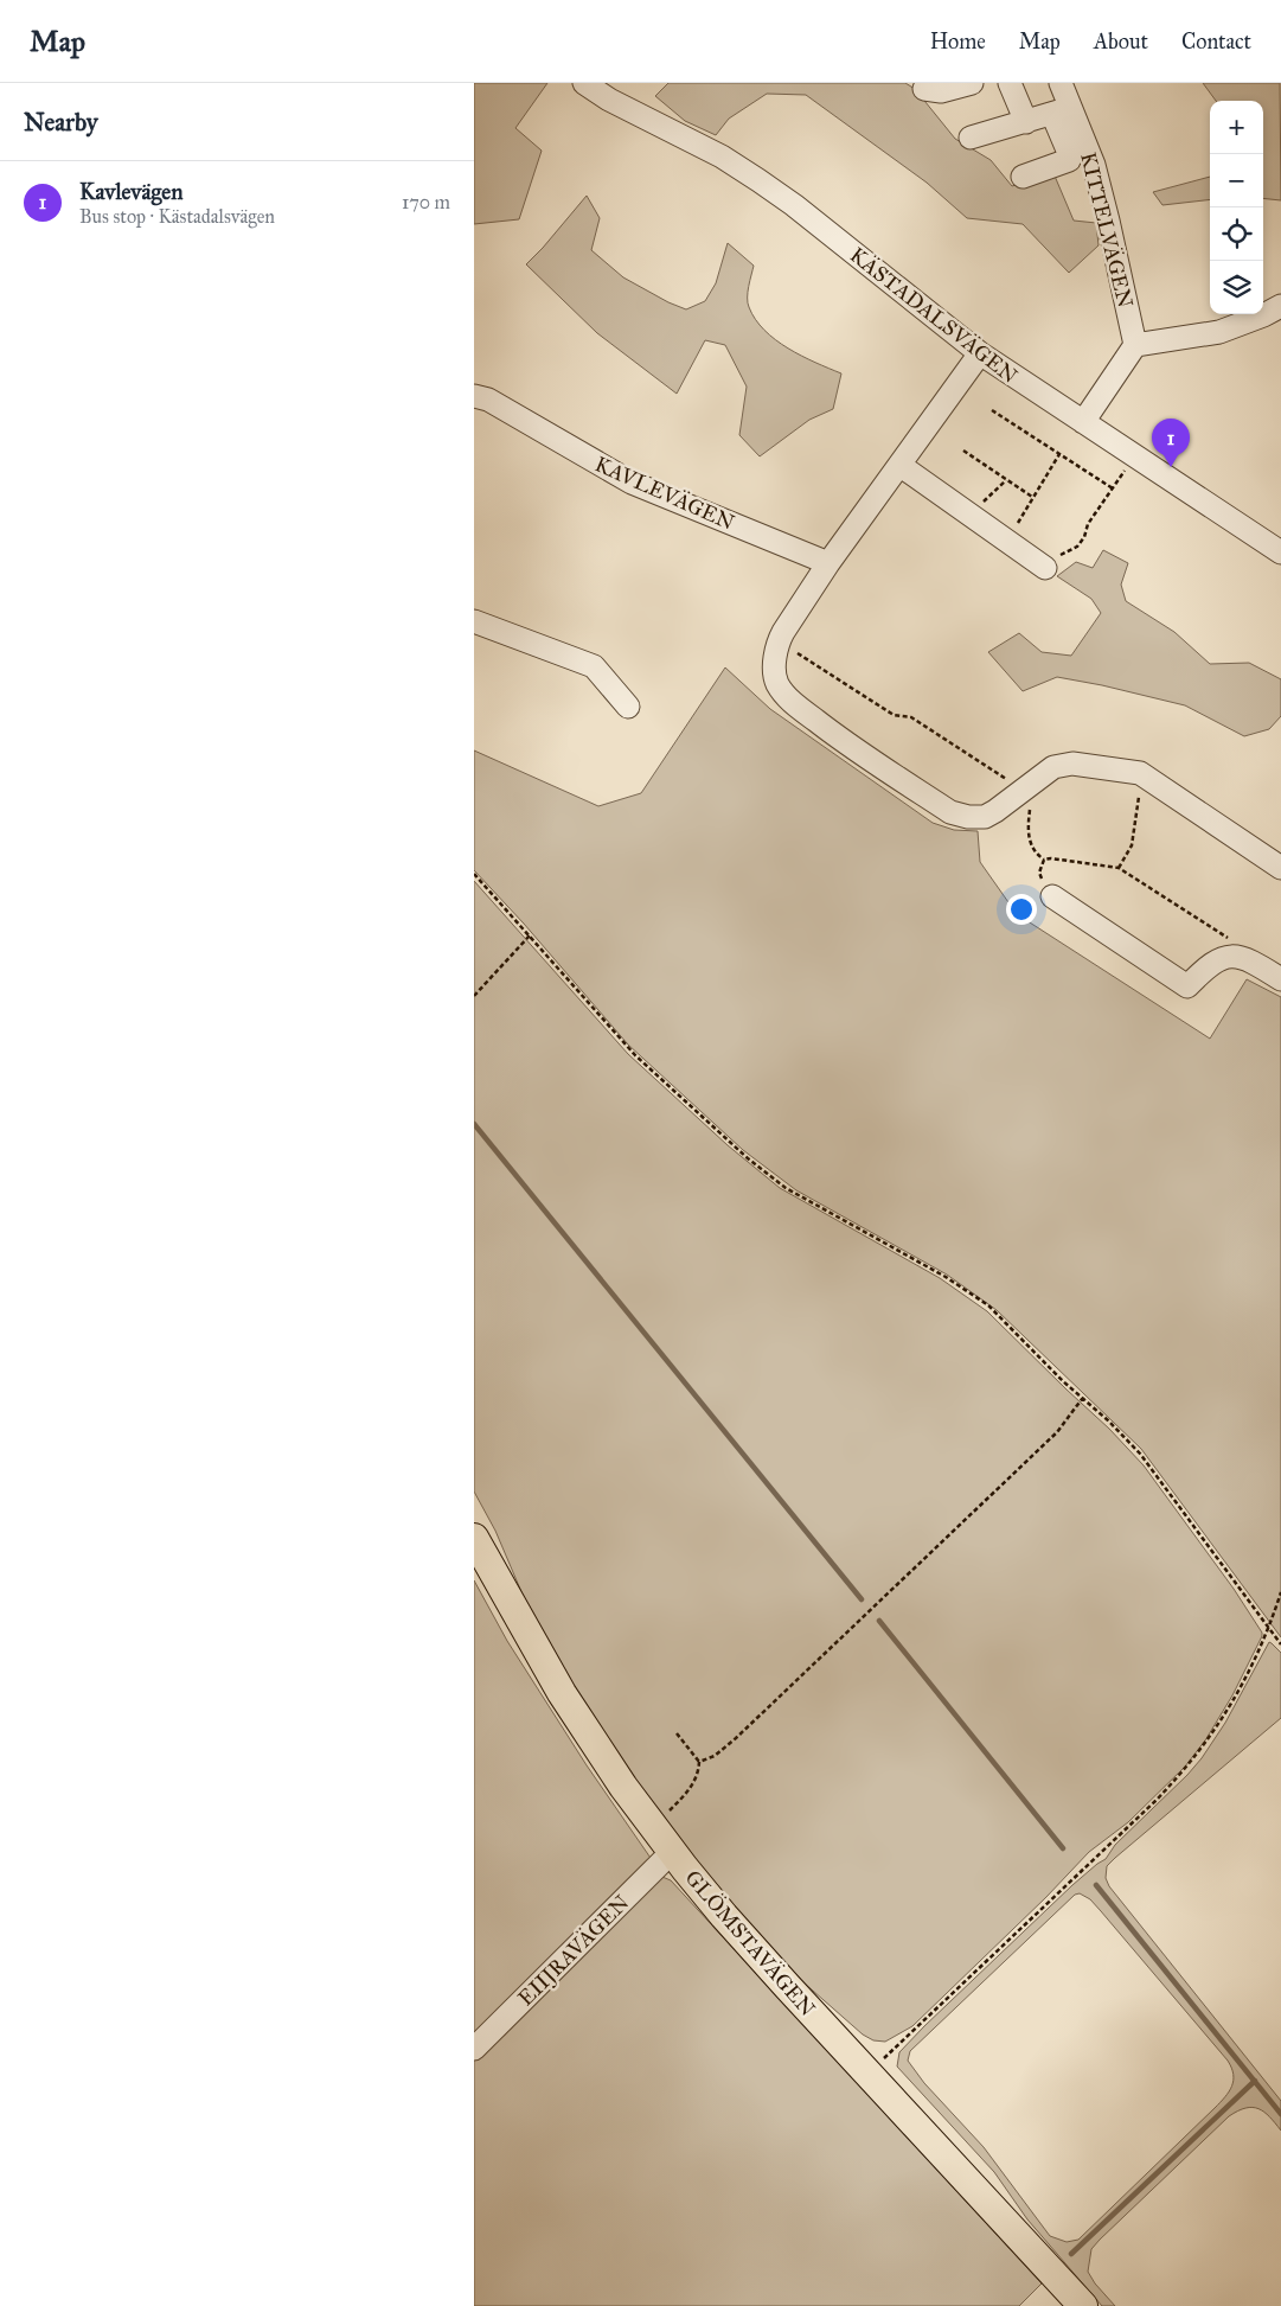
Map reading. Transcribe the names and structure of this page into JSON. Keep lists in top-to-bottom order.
{
  "streets": {
    "main road": ["GLÖMSTAVÄGEN"],
    "street": [
      "KITTELVÄGEN",
      "KÄSTADALSVÄGEN",
      "KAVLEVÄGEN",
      "EIIJRAVÄGEN"
    ]
  },
  "crossings": [
    ["GLÖMSTAVÄGEN", "EIIJRAVÄGEN"]
  ],
  "page": {
    "header": "Map",
    "nav": [
      "Home",
      "Map",
      "About",
      "Contact"
    ],
    "heading": "Nearby",
    "map_buttons": ["+", "−"],
    "list": [
      {
        "mark": "1",
        "name": "Kavlevägen",
        "note": "Bus stop · Kästadalsvägen",
        "value": "170 m"
      }
    ],
    "pins": "1"
  }
}
